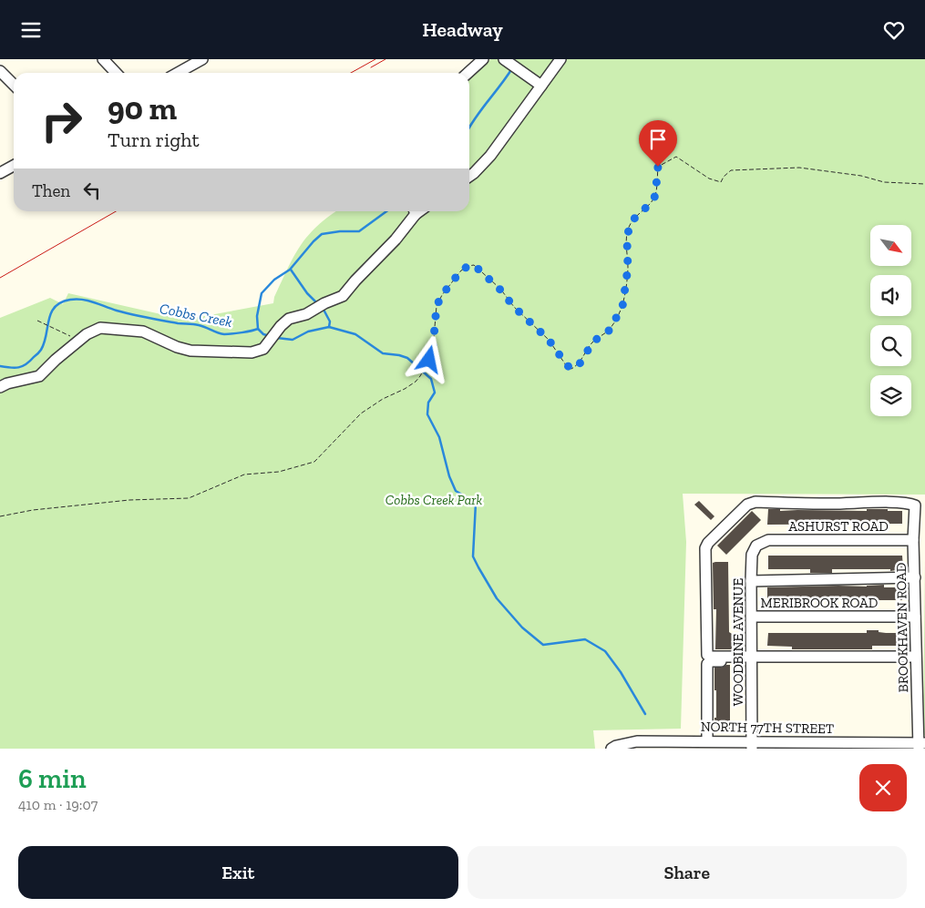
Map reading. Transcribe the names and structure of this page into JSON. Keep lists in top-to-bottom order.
{
  "streets": {
    "street": [
      "ASHURST ROAD",
      "MERIBROOK ROAD",
      "BROOKHAVEN ROAD",
      "WOODBINE AVENUE",
      "NORTH 77TH STREET"
    ]
  },
  "crossings": [
    ["ASHURST ROAD", "BROOKHAVEN ROAD"],
    ["ASHURST ROAD", "WOODBINE AVENUE"],
    ["MERIBROOK ROAD", "BROOKHAVEN ROAD"],
    ["MERIBROOK ROAD", "WOODBINE AVENUE"],
    ["BROOKHAVEN ROAD", "WOODBINE AVENUE"],
    ["BROOKHAVEN ROAD", "NORTH 77TH STREET"],
    ["WOODBINE AVENUE", "NORTH 77TH STREET"]
  ],
  "water": ["Cobbs Creek"],
  "parks": ["Cobbs Creek Park"],
  "north": "bottom right",
  "page": {
    "header": "Headway",
    "turn": ["90 m", "Turn right"],
    "then": "Then",
    "heading": ["6 min", "410 m · 19:07"],
    "buttons": ["Exit", "Share"]
  }
}
